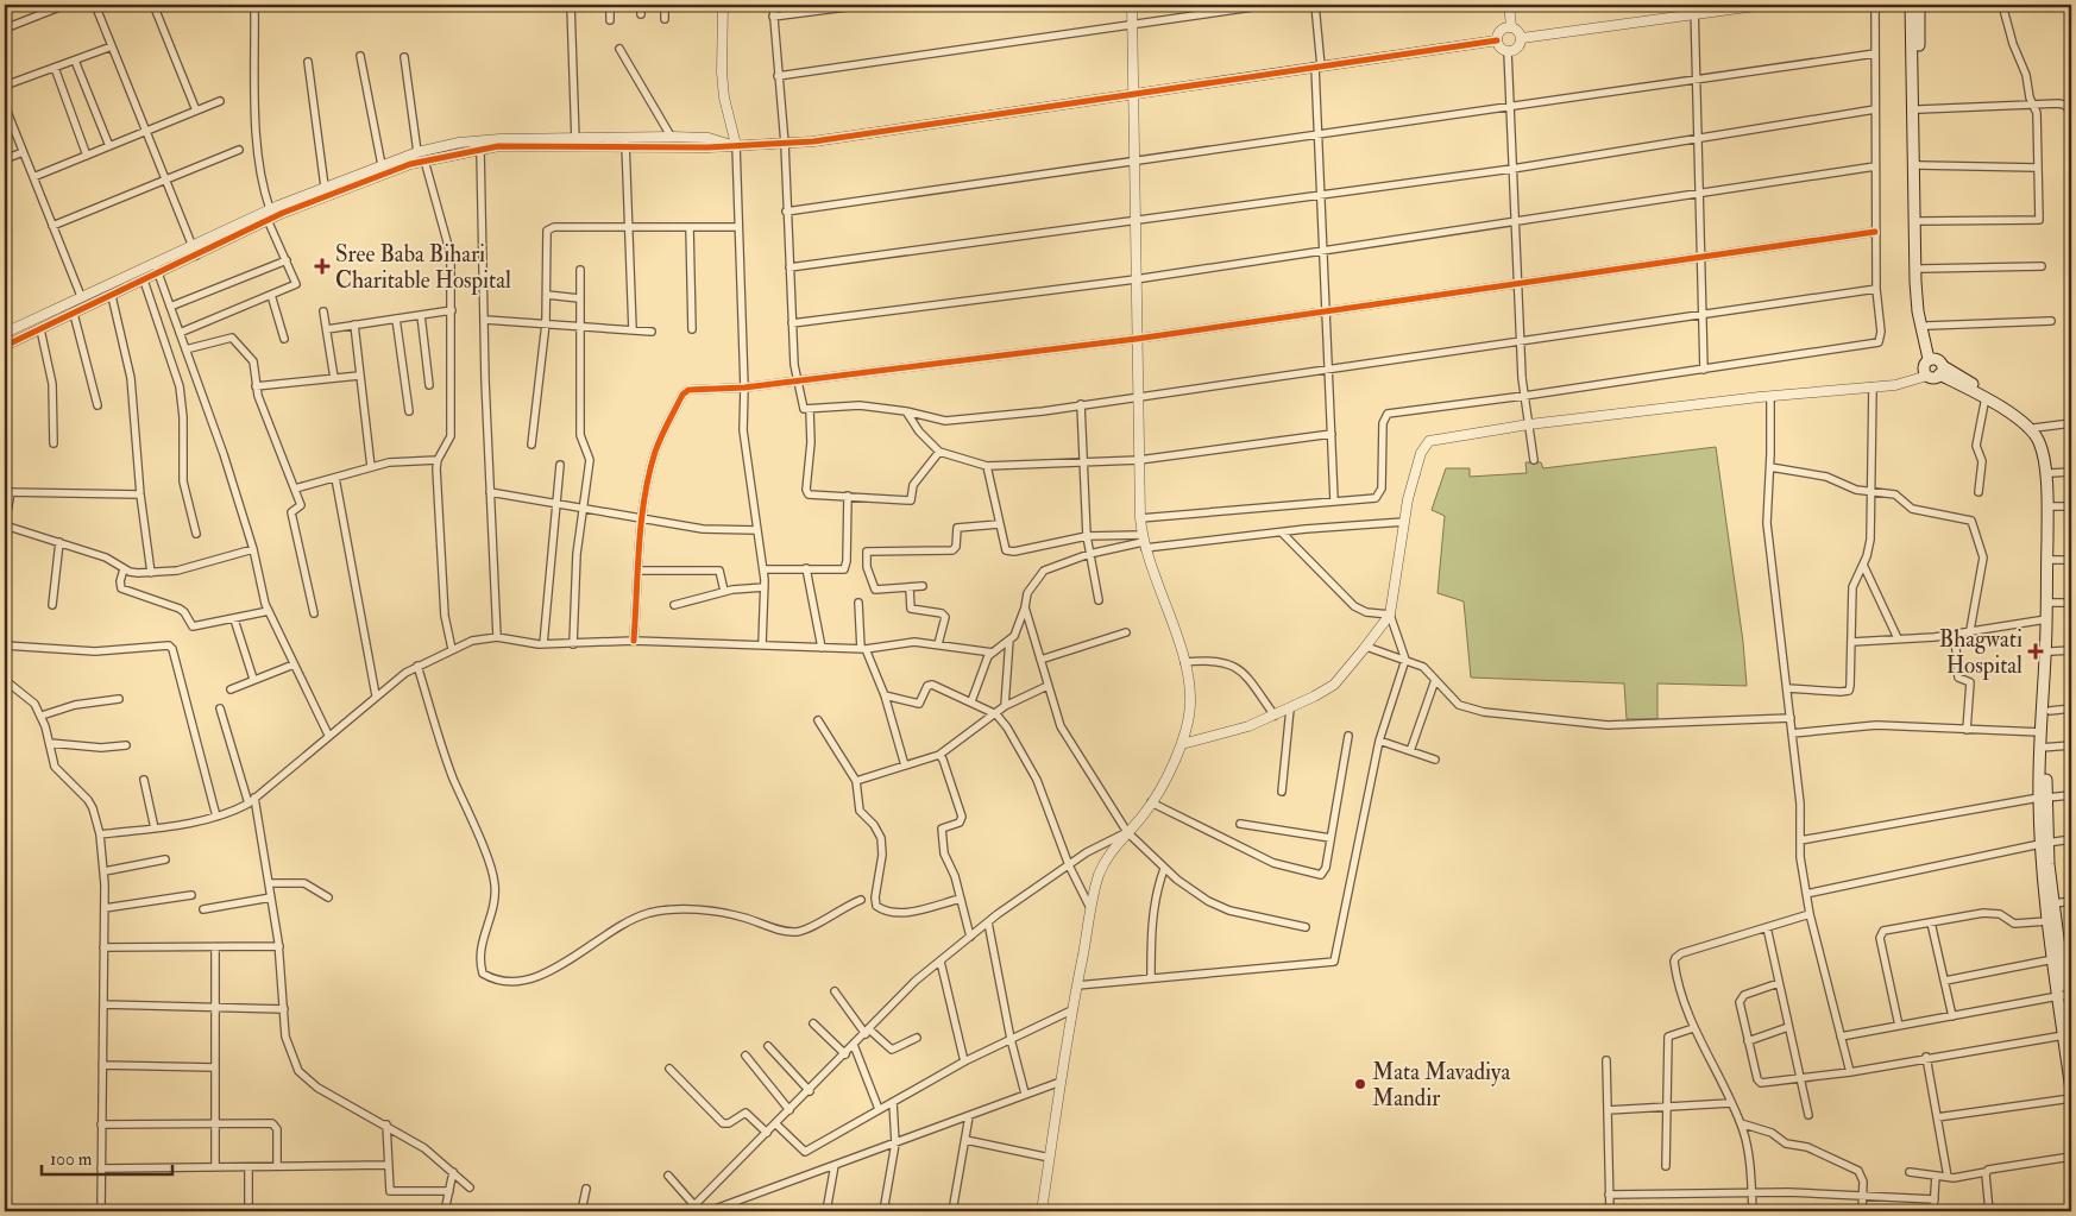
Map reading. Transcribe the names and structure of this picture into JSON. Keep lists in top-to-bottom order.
{
  "places": {
    "health": ["Sree Baba Bihari Charitable Hospital", "Bhagwati Hospital"],
    "other": ["Mata Mavadiya Mandir"]
  },
  "scale_bar": "100 m"
}
